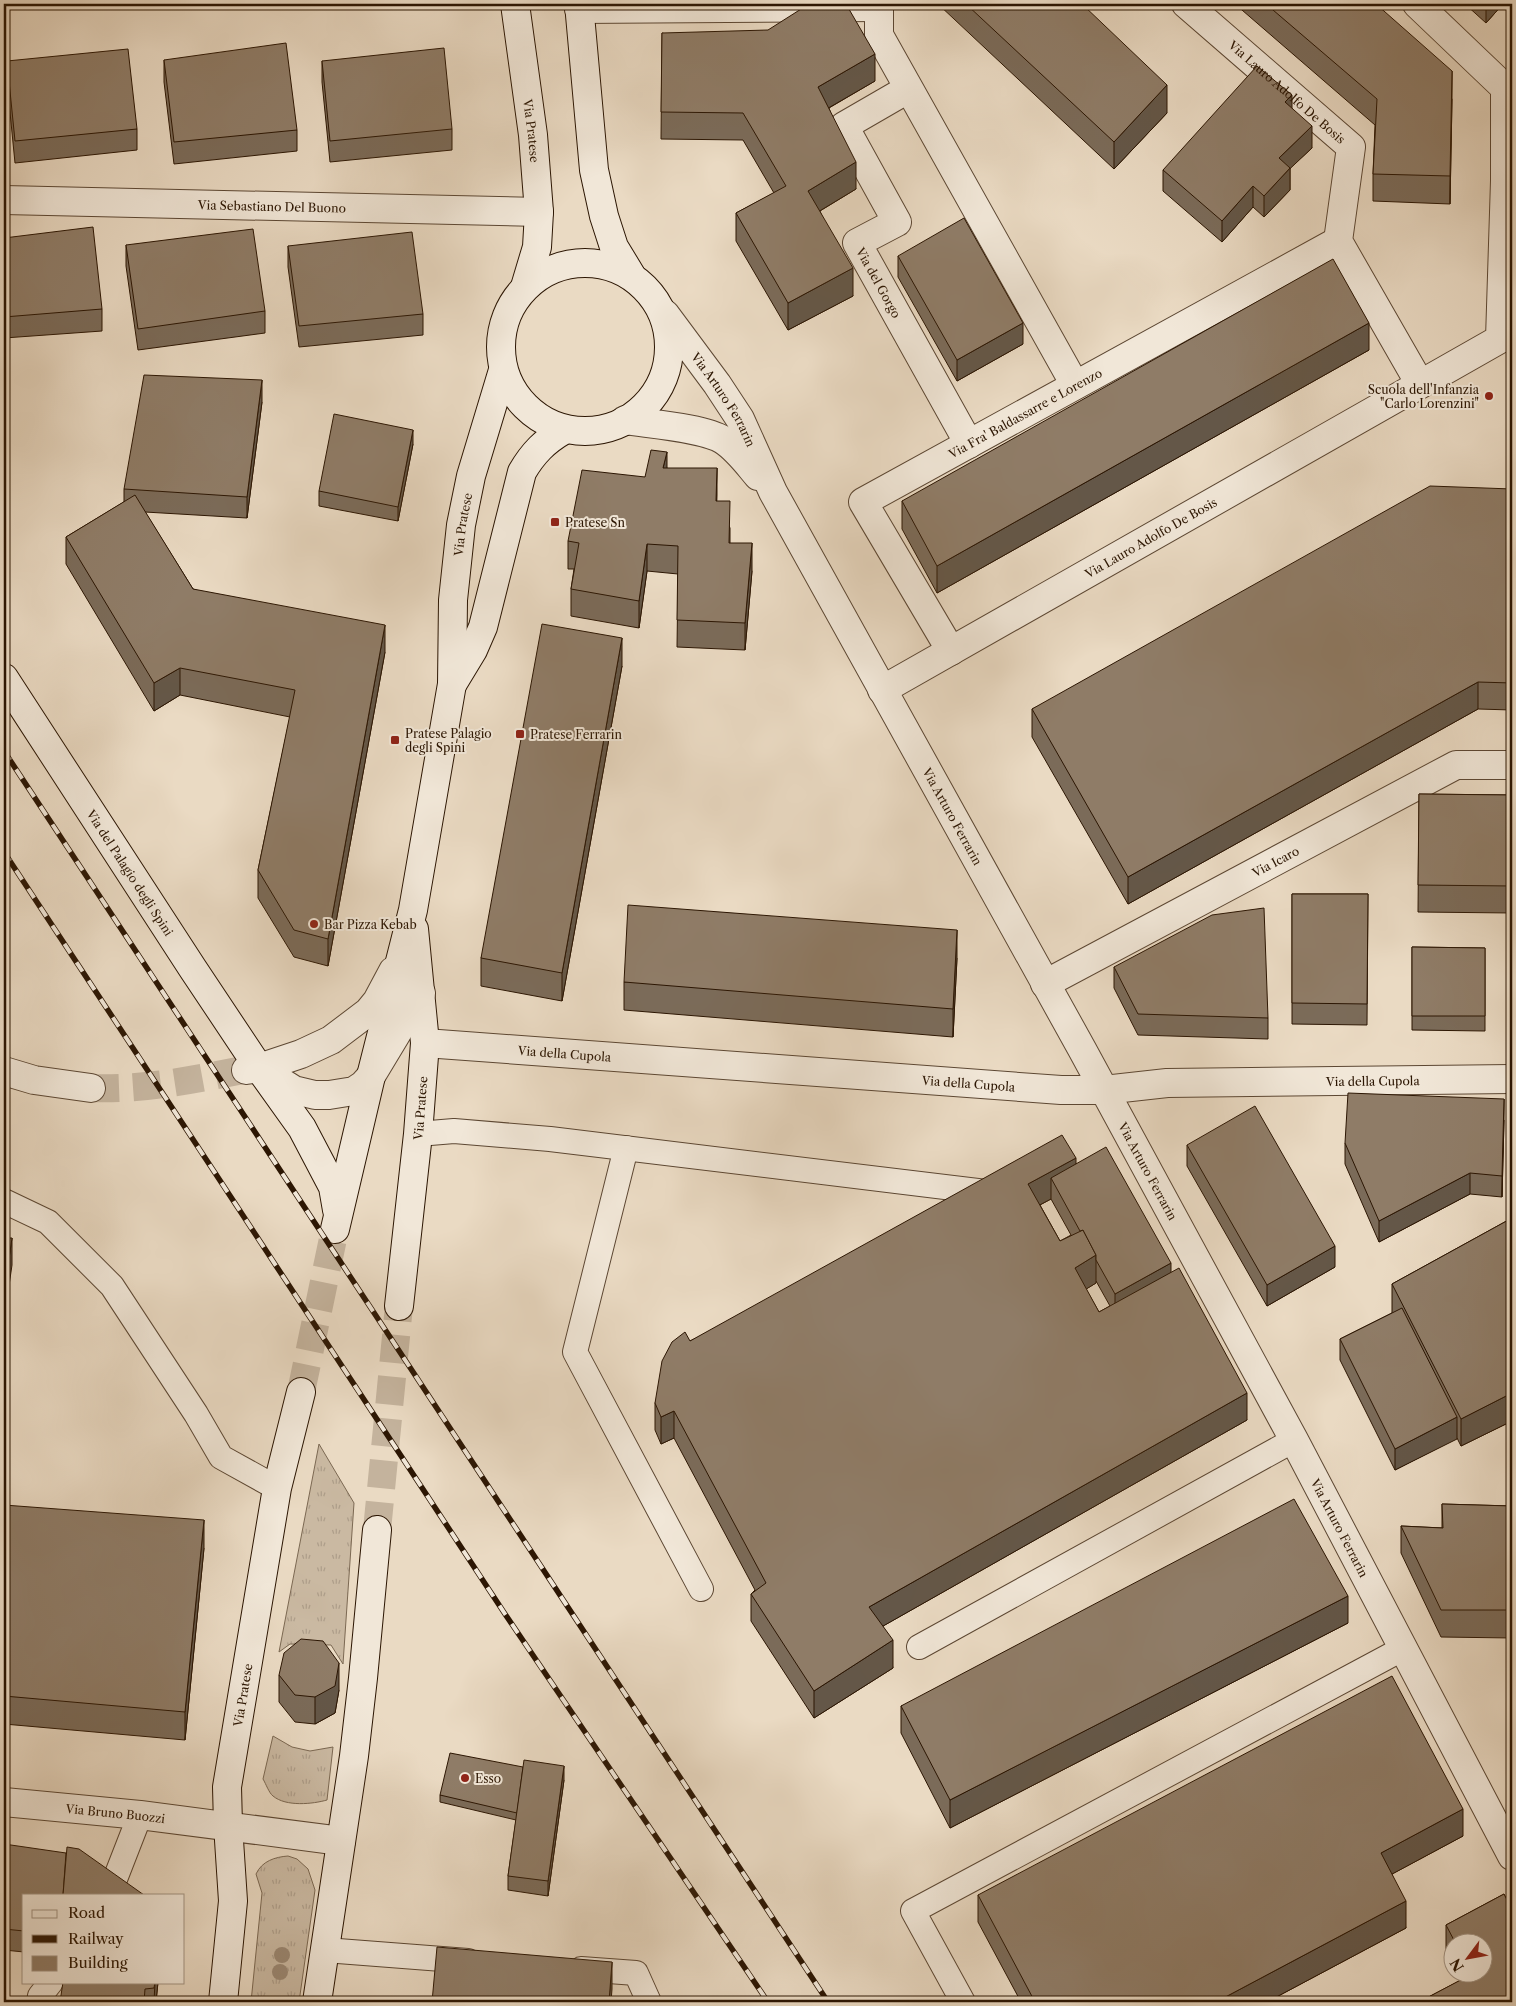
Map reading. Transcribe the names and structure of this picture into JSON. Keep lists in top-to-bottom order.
{
  "streets": {
    "street": [
      "Via Lauro Adolfo De Bosis",
      "Via Pratese",
      "Via Sebastiano Del Buono",
      "Via del Gorgo",
      "Via Arturo Ferrarin",
      "Via Fra' Baldassarre e Lorenzo",
      "Via Icaro",
      "Via del Palagio degli Spini",
      "Via della Cupola",
      "Via Bruno Buozzi"
    ]
  },
  "crossings": [
    ["Via Lauro Adolfo De Bosis", "Via Arturo Ferrarin"],
    ["Via Lauro Adolfo De Bosis", "Via Fra' Baldassarre e Lorenzo"],
    ["Via Pratese", "Via Sebastiano Del Buono"],
    ["Via Pratese", "Via Arturo Ferrarin"],
    ["Via Pratese", "Via del Palagio degli Spini"],
    ["Via Pratese", "Via della Cupola"],
    ["Via Pratese", "Via Bruno Buozzi"],
    ["Via del Gorgo", "Via Fra' Baldassarre e Lorenzo"],
    ["Via Arturo Ferrarin", "Via Icaro"],
    ["Via Arturo Ferrarin", "Via della Cupola"]
  ],
  "places": {
    "other": ["Scuola dell'Infanzia \"Carlo Lorenzini\"", "Bar Pizza Kebab", "Esso"],
    "transit": ["Pratese Sn", "Pratese Ferrarin", "Pratese Palagio degli Spini"]
  },
  "legend": ["Road", "Railway", "Building"],
  "north": "bottom left"
}
